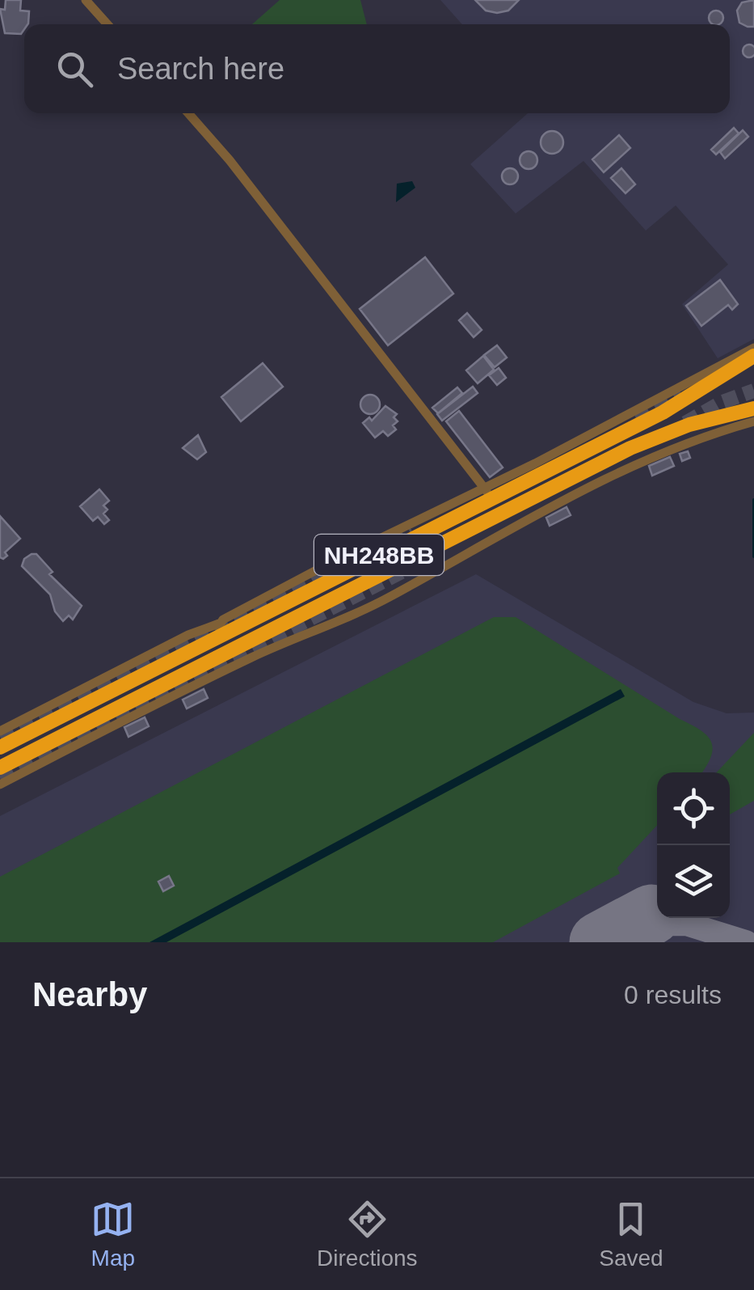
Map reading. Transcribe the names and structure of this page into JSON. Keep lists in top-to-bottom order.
{
  "streets": {
    "highway": ["NH248BB"]
  },
  "page": {
    "search": "Search here",
    "heading": ["Nearby", "0 results"],
    "nav": ["Map", "Directions", "Saved"]
  }
}
